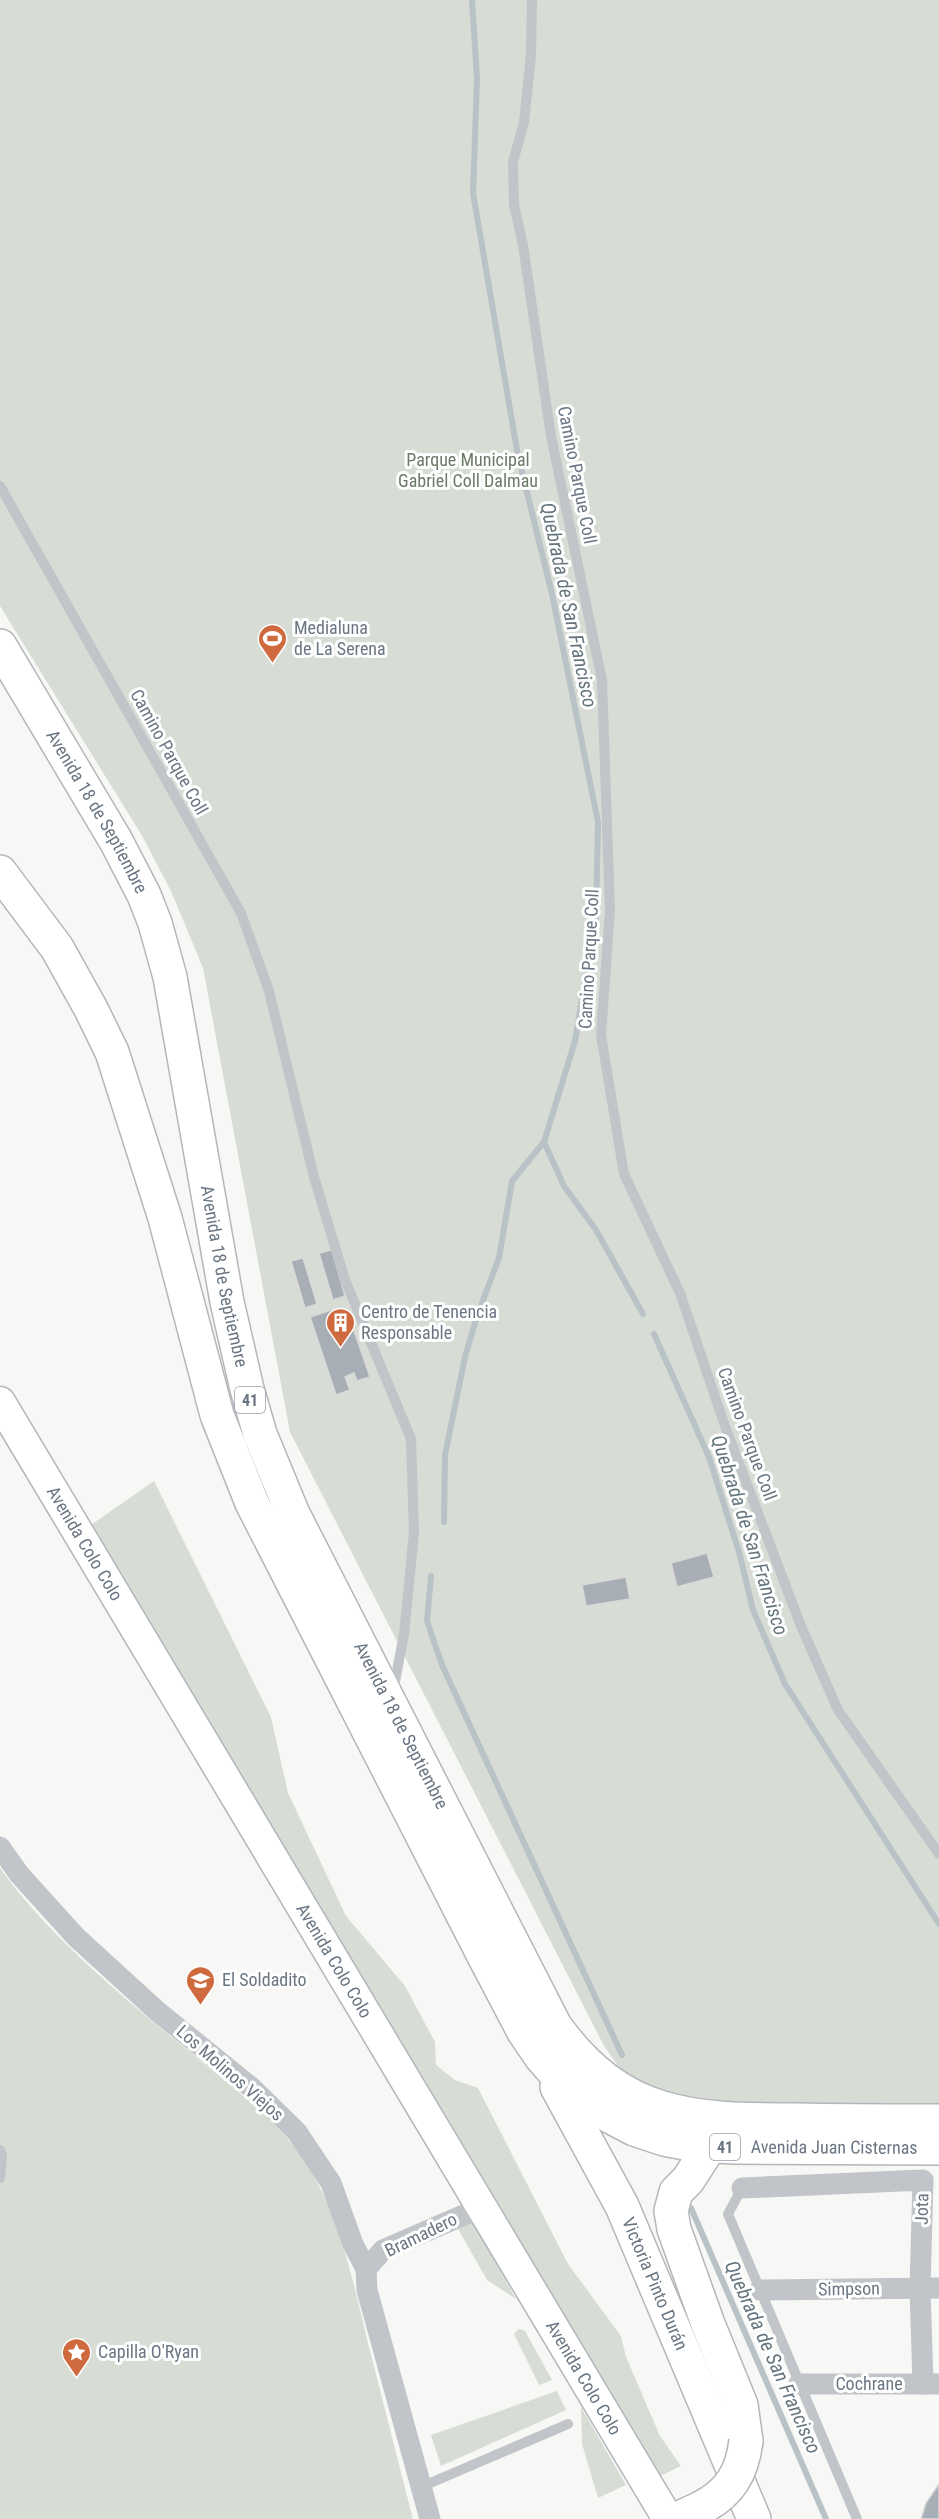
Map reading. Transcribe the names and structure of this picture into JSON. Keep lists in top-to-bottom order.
{
  "streets": {
    "main road": [
      "Avenida 18 de Septiembre",
      "41",
      "Avenida Juan Cisternas",
      "Victoria Pinto Durán"
    ],
    "street": [
      "Avenida Colo Colo",
      "Los Molinos Viejos",
      "Jota",
      "Bramadero",
      "Simpson",
      "Cochrane"
    ],
    "lane": ["Camino Parque Coll"]
  },
  "crossings": [
    ["Camino Parque Coll", "Avenida 18 de Septiembre"],
    ["Avenida 18 de Septiembre", "Avenida Juan Cisternas"],
    ["Avenida 18 de Septiembre", "Victoria Pinto Durán"],
    ["Avenida Colo Colo", "Bramadero"],
    ["Los Molinos Viejos", "Bramadero"],
    ["Avenida Juan Cisternas", "Victoria Pinto Durán"],
    ["Jota", "Simpson"],
    ["Jota", "Cochrane"]
  ],
  "water": ["Quebrada de San Francisco"],
  "parks": ["Parque Municipal Gabriel Coll Dalmau"],
  "places": {
    "sports": ["Medialuna de La Serena"],
    "building": ["Centro de Tenencia Responsable"],
    "school or university": ["El Soldadito"],
    "place": ["Capilla O'Ryan"]
  }
}
